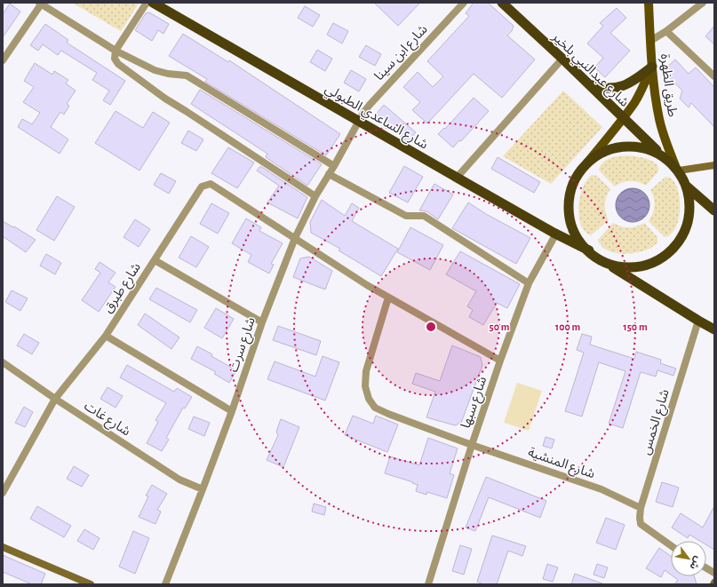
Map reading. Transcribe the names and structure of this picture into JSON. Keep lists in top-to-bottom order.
{
  "streets": {
    "highway": ["شارع عبدالنبي بلخير", "شارع الساعدي الطبولي"],
    "main road": ["طريق الظهرة"],
    "street": [
      "شارع ابن سينا",
      "شارع طبرق",
      "شارع سرت",
      "شارع سبها",
      "شارع غات",
      "شارع الخمس",
      "شارع المنشية"
    ]
  },
  "crossings": [
    ["شارع ابن سينا", "شارع الساعدي الطبولي"],
    ["شارع ابن سينا", "شارع سرت"],
    ["شارع عبدالنبي بلخير", "طريق الظهرة"],
    ["شارع عبدالنبي بلخير", "شارع الساعدي الطبولي"],
    ["طريق الظهرة", "شارع الساعدي الطبولي"],
    ["شارع الساعدي الطبولي", "شارع سرت"],
    ["شارع الساعدي الطبولي", "شارع سبها"],
    ["شارع طبرق", "شارع سرت"],
    ["شارع طبرق", "شارع غات"],
    ["شارع سرت", "شارع غات"],
    ["شارع سبها", "شارع المنشية"],
    ["شارع الخمس", "شارع المنشية"]
  ],
  "north": "bottom right",
  "rings": ["50 m", "100 m", "150 m"]
}
